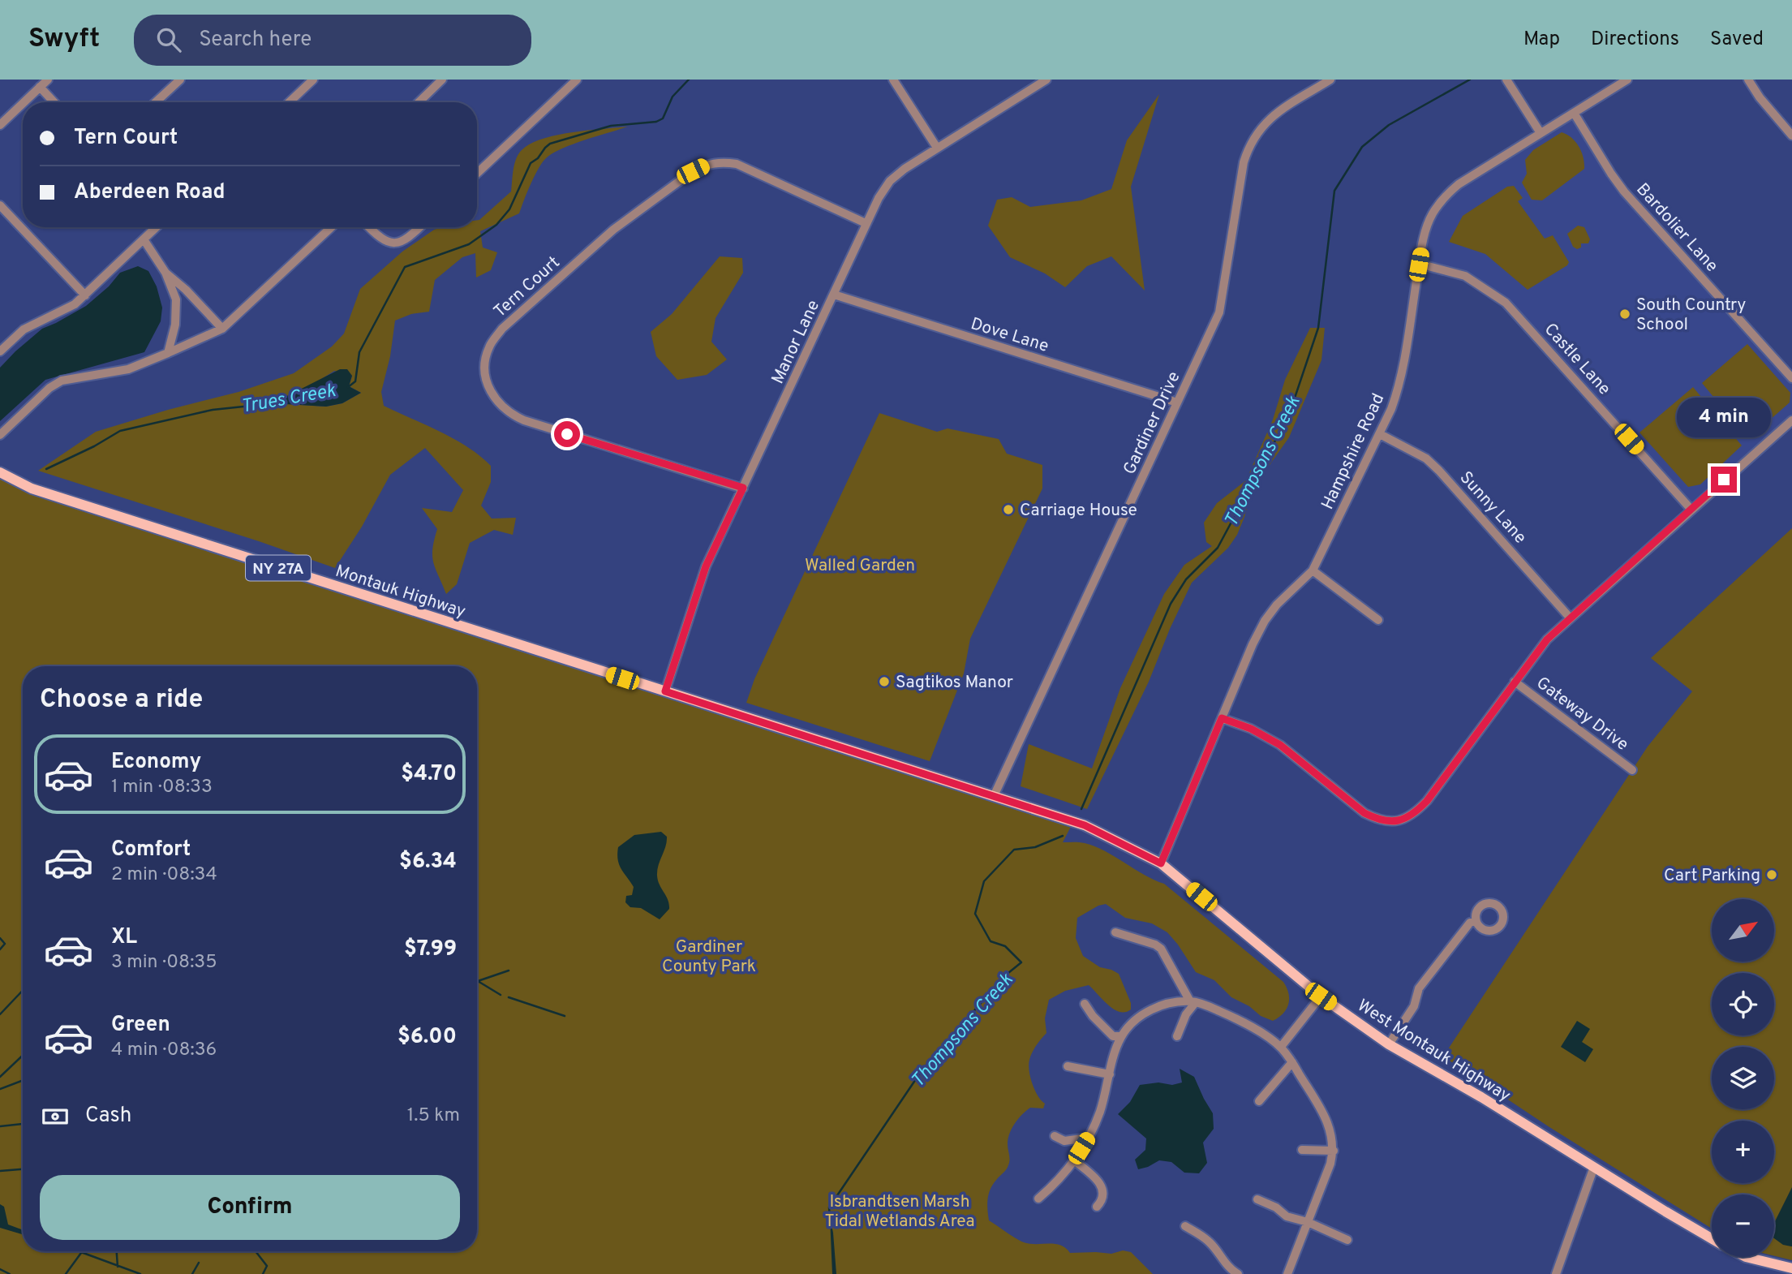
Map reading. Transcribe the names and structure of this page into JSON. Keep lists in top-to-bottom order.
{
  "streets": {
    "main road": ["NY 27A", "Montauk Highway", "West Montauk Highway"],
    "street": [
      "Bardolier Lane",
      "Tern Court",
      "Dove Lane",
      "Manor Lane",
      "Castle Lane",
      "Gardiner Drive",
      "Hampshire Road",
      "Sunny Lane",
      "Gateway Drive"
    ]
  },
  "crossings": [
    ["Bardolier Lane", "Hampshire Road"],
    ["Tern Court", "Manor Lane"],
    ["Dove Lane", "Manor Lane"],
    ["Dove Lane", "Gardiner Drive"],
    ["Manor Lane", "Montauk Highway"],
    ["Manor Lane", "West Montauk Highway"],
    ["Castle Lane", "Hampshire Road"],
    ["Gardiner Drive", "West Montauk Highway"],
    ["Hampshire Road", "Sunny Lane"],
    ["Hampshire Road", "West Montauk Highway"],
    ["Montauk Highway", "West Montauk Highway"]
  ],
  "water": ["Trues Creek", "Thompsons Creek"],
  "parks": ["Walled Garden", "Gardiner County Park", "Isbrandtsen Marsh Tidal Wetlands Area"],
  "places": [
    "South Country School",
    "Carriage House",
    "Sagtikos Manor",
    "Cart Parking"
  ],
  "north": "top right",
  "page": {
    "header": "Swyft",
    "search": "Search here",
    "nav": ["Map", "Directions", "Saved"],
    "banner": ["Tern Court", "Aberdeen Road"],
    "bubble": "4 min",
    "heading": "Choose a ride",
    "list": [
      {
        "name": "Economy",
        "note": "1 min · 08:33",
        "value": "$4.70"
      },
      {
        "name": "Comfort",
        "note": "2 min · 08:34",
        "value": "$6.34"
      },
      {
        "name": "XL",
        "note": "3 min · 08:35",
        "value": "$7.99"
      },
      {
        "name": "Green",
        "note": "4 min · 08:36",
        "value": "$6.00"
      }
    ],
    "map_buttons": ["+", "−"],
    "pay": ["Cash", "1.5 km"],
    "buttons": "Confirm"
  }
}
